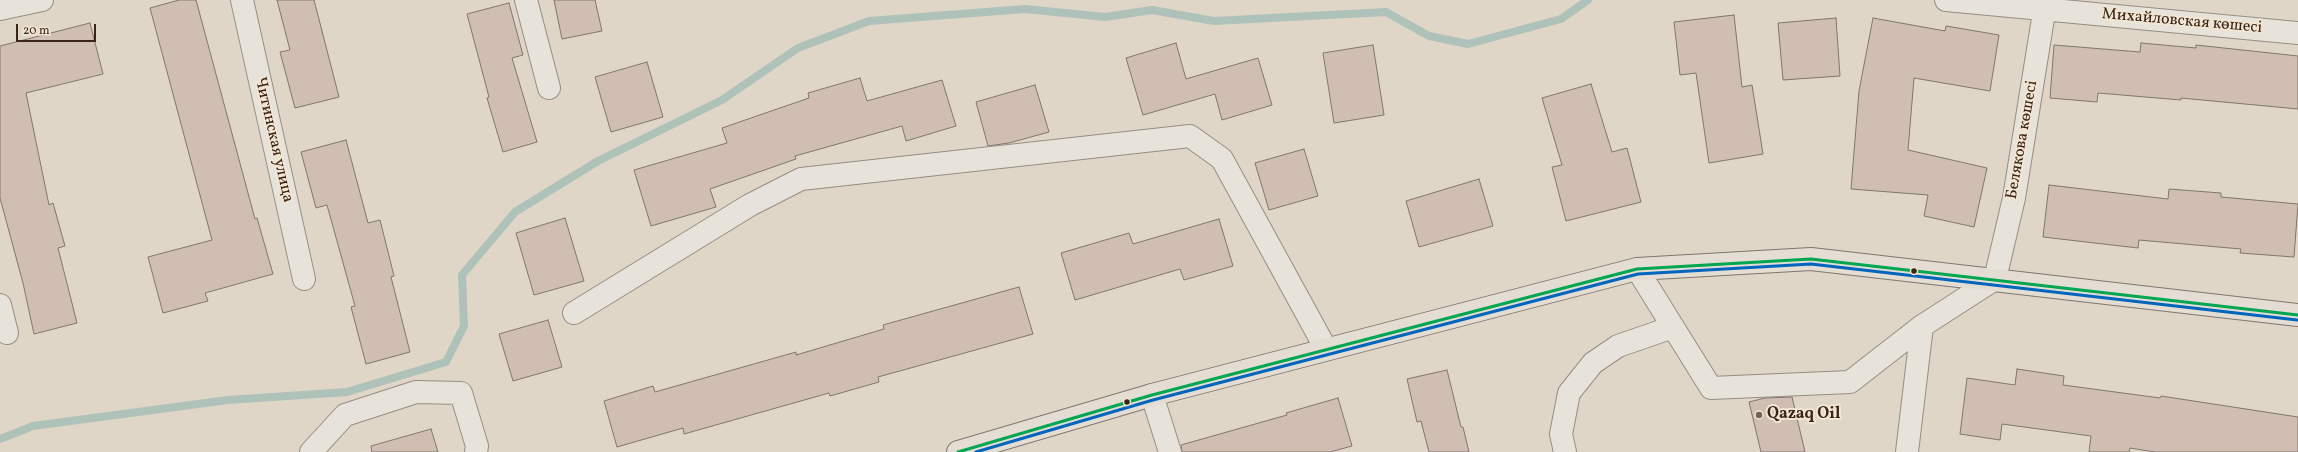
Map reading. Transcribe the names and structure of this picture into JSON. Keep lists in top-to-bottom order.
{
  "streets": {
    "street": ["Михайловская көшесі", "Читинская улица", "Белякова көшесі"]
  },
  "crossings": [
    ["Михайловская көшесі", "Белякова көшесі"]
  ],
  "places": ["Qazaq Oil"],
  "scale_bar": "20 m"
}
